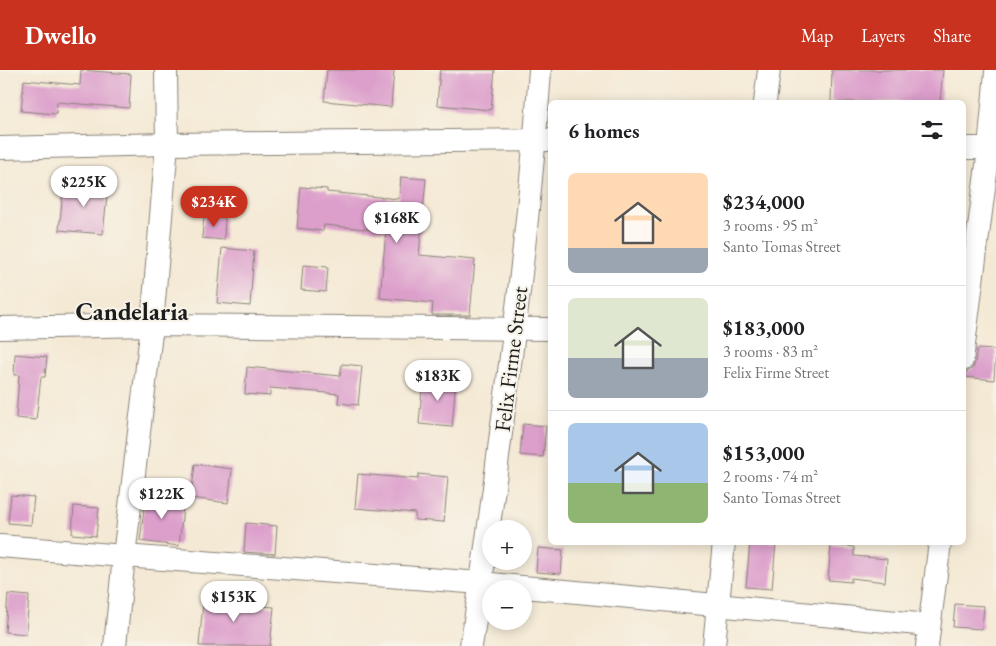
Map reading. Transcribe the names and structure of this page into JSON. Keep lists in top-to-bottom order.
{
  "streets": {
    "street": ["Felix Firme Street"]
  },
  "districts": ["Candelaria"],
  "page": {
    "header": "Dwello",
    "nav": ["Map", "Layers", "Share"],
    "heading": "6 homes",
    "list": [
      {
        "name": "$234,000",
        "note": "3 rooms · 95 m² · Santo Tomas Street"
      },
      {
        "name": "$183,000",
        "note": "3 rooms · 83 m² · Felix Firme Street"
      },
      {
        "name": "$153,000",
        "note": "2 rooms · 74 m² · Santo Tomas Street"
      }
    ],
    "price": [
      "$225K",
      "$234K",
      "$168K",
      "$183K",
      "$122K",
      "$153K"
    ],
    "map_buttons": ["+", "−"]
  }
}
